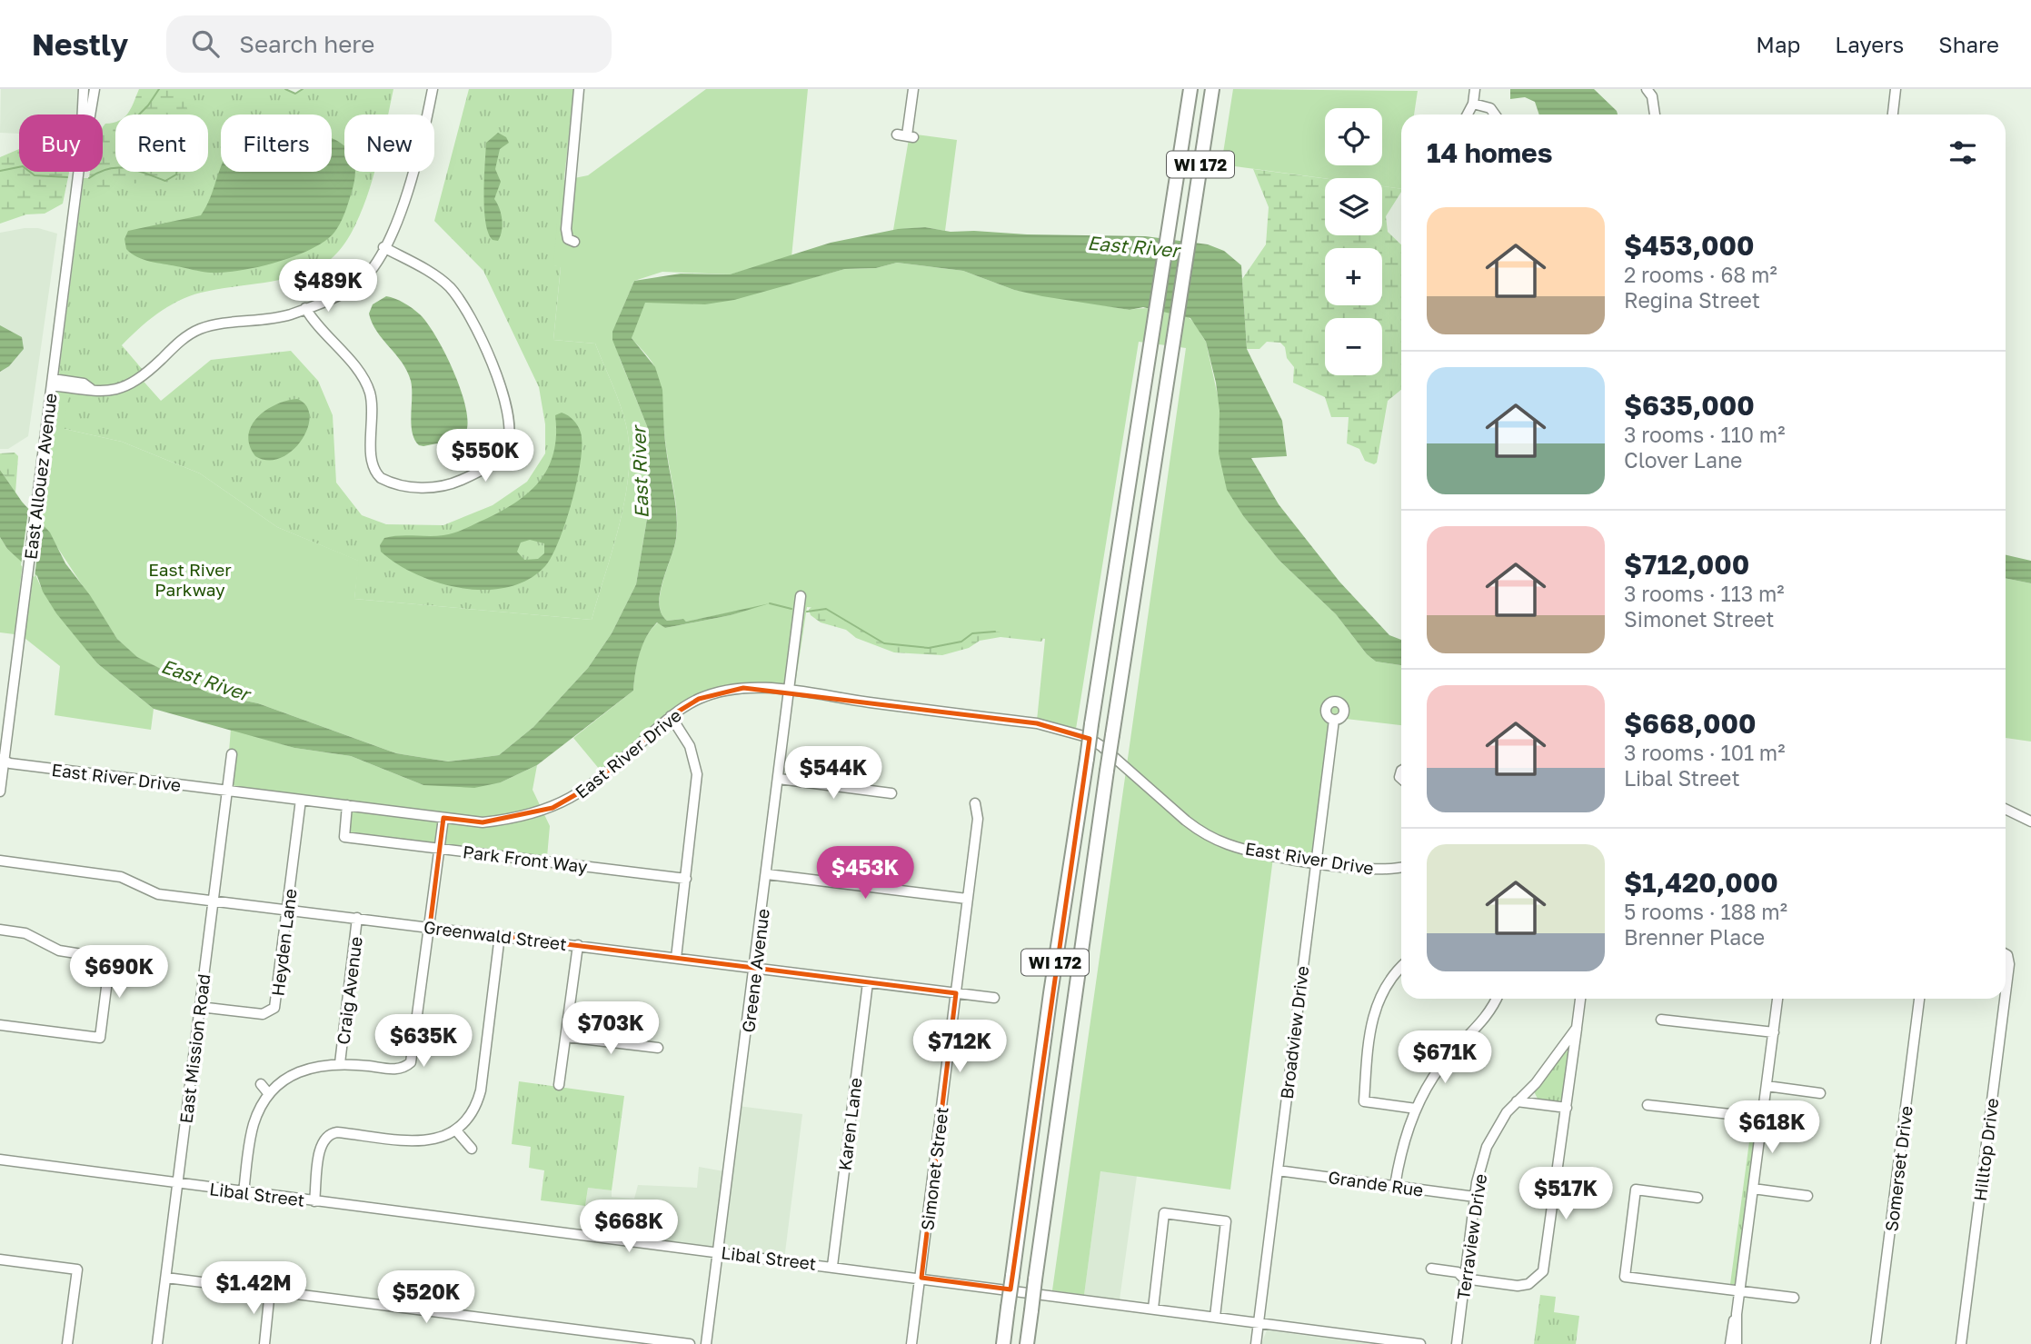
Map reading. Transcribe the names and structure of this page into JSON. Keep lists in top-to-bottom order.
{
  "streets": {
    "highway": ["WI 172"],
    "street": [
      "East Allouez Avenue",
      "East River Drive",
      "Park Front Way",
      "Greenwald Street",
      "Heyden Lane",
      "Greene Avenue",
      "Craig Avenue",
      "Broadview Drive",
      "East Mission Road",
      "Karen Lane",
      "Hilltop Drive",
      "Simonet Street",
      "Somerset Drive",
      "Grande Rue",
      "Libal Street",
      "Terraview Drive"
    ]
  },
  "crossings": [
    ["East Allouez Avenue", "East River Drive"],
    ["East River Drive", "Park Front Way"],
    ["East River Drive", "Heyden Lane"],
    ["East River Drive", "Greene Avenue"],
    ["East River Drive", "Broadview Drive"],
    ["East River Drive", "East Mission Road"],
    ["Greenwald Street", "Heyden Lane"],
    ["Greenwald Street", "Greene Avenue"],
    ["Greenwald Street", "Craig Avenue"],
    ["Greenwald Street", "East Mission Road"],
    ["Greenwald Street", "Karen Lane"],
    ["Greenwald Street", "Simonet Street"],
    ["Heyden Lane", "East Mission Road"],
    ["Greene Avenue", "Libal Street"],
    ["Broadview Drive", "Grande Rue"],
    ["Broadview Drive", "Libal Street"],
    ["East Mission Road", "Libal Street"],
    ["Karen Lane", "Libal Street"],
    ["Simonet Street", "Libal Street"],
    ["Grande Rue", "Terraview Drive"]
  ],
  "water": ["East River"],
  "parks": ["East River Parkway"],
  "page": {
    "header": "Nestly",
    "search": "Search here",
    "nav": ["Map", "Layers", "Share"],
    "map_buttons": ["+", "−"],
    "chip": [
      "Buy",
      "Rent",
      "Filters",
      "New"
    ],
    "heading": "14 homes",
    "list": [
      {
        "name": "$453,000",
        "note": "2 rooms · 68 m² · Regina Street"
      },
      {
        "name": "$635,000",
        "note": "3 rooms · 110 m² · Clover Lane"
      },
      {
        "name": "$712,000",
        "note": "3 rooms · 113 m² · Simonet Street"
      },
      {
        "name": "$668,000",
        "note": "3 rooms · 101 m² · Libal Street"
      },
      {
        "name": "$1,420,000",
        "note": "5 rooms · 188 m² · Brenner Place"
      }
    ],
    "price": [
      "$489K",
      "$550K",
      "$544K",
      "$453K",
      "$690K",
      "$703K",
      "$635K",
      "$712K",
      "$671K",
      "$618K",
      "$517K",
      "$668K",
      "$1.42M",
      "$520K"
    ]
  }
}
